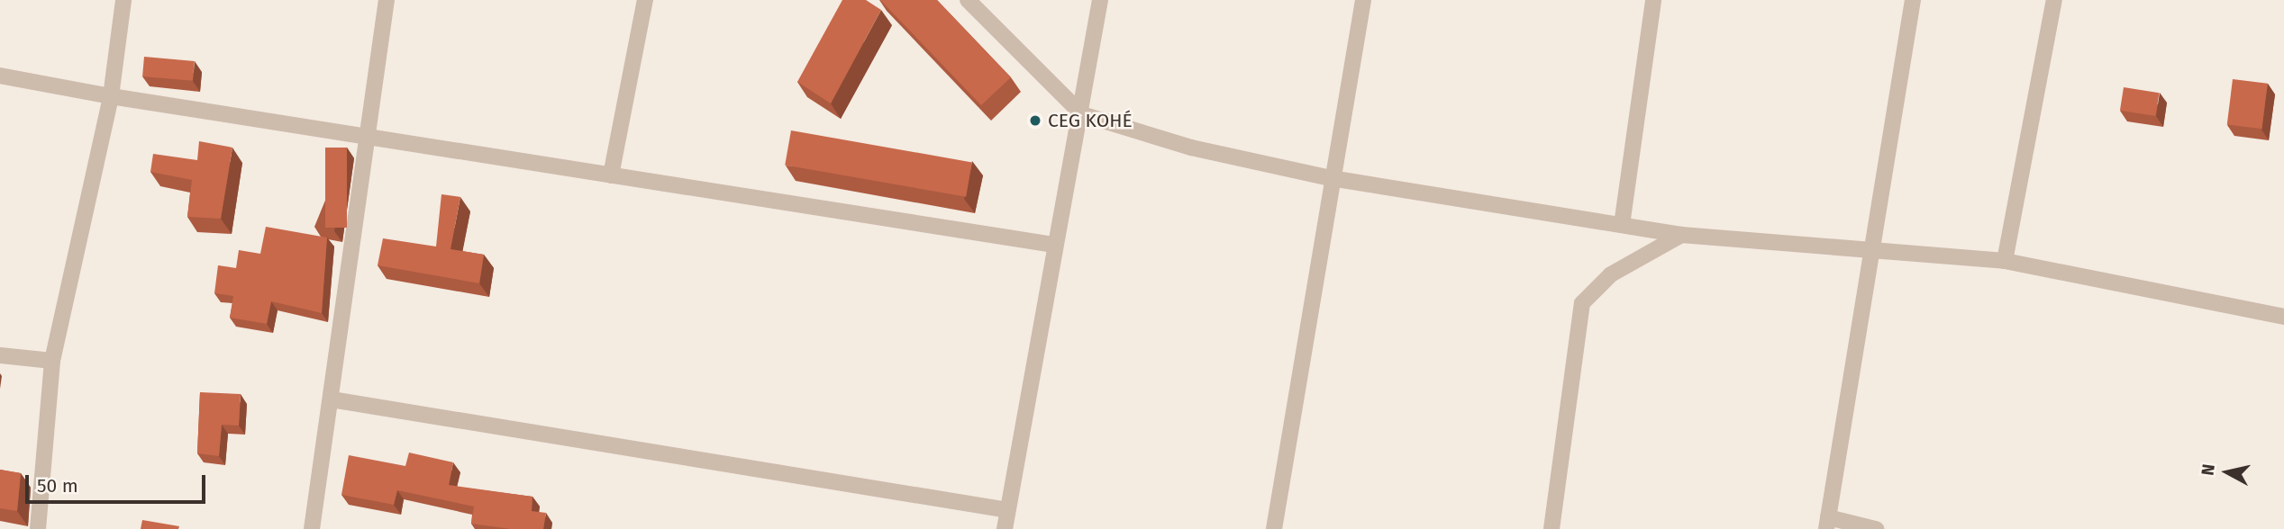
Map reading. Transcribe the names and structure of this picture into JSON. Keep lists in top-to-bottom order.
{
  "places": ["CEG KOHÉ"],
  "scale_bar": "50 m",
  "north": "left"
}
